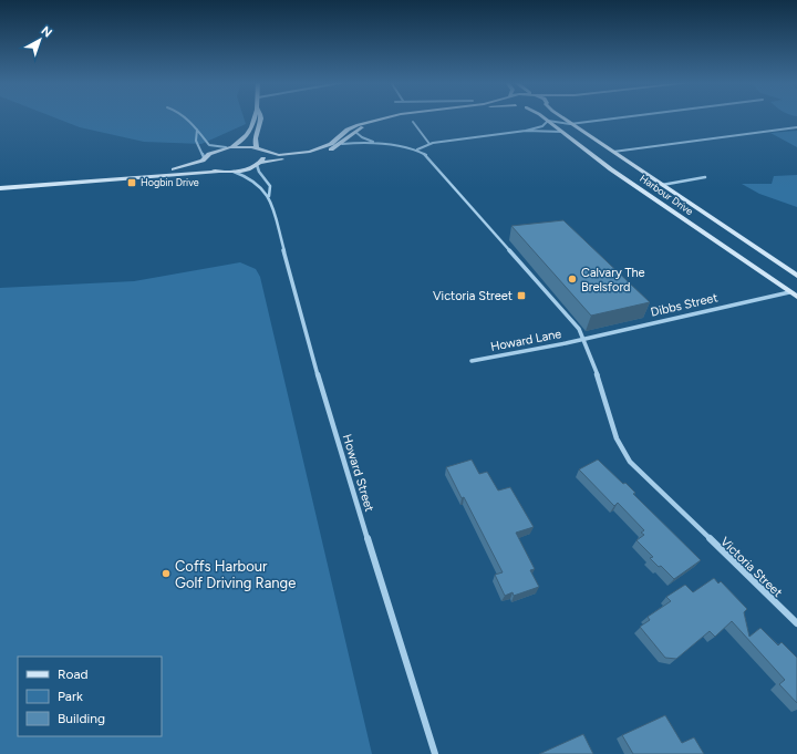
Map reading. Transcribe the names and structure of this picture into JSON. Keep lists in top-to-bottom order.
{
  "streets": {
    "main road": ["Harbour Drive"],
    "street": [
      "Dibbs Street",
      "Howard Lane",
      "Howard Street",
      "Victoria Street"
    ]
  },
  "crossings": [
    ["Harbour Drive", "Dibbs Street"],
    ["Dibbs Street", "Howard Lane"],
    ["Dibbs Street", "Victoria Street"],
    ["Howard Lane", "Victoria Street"]
  ],
  "places": {
    "transit": ["Hogbin Drive", "Victoria Street"],
    "other": ["Calvary The Brelsford", "Coffs Harbour Golf Driving Range"]
  },
  "legend": ["Road", "Park", "Building"],
  "north": "top right"
}
